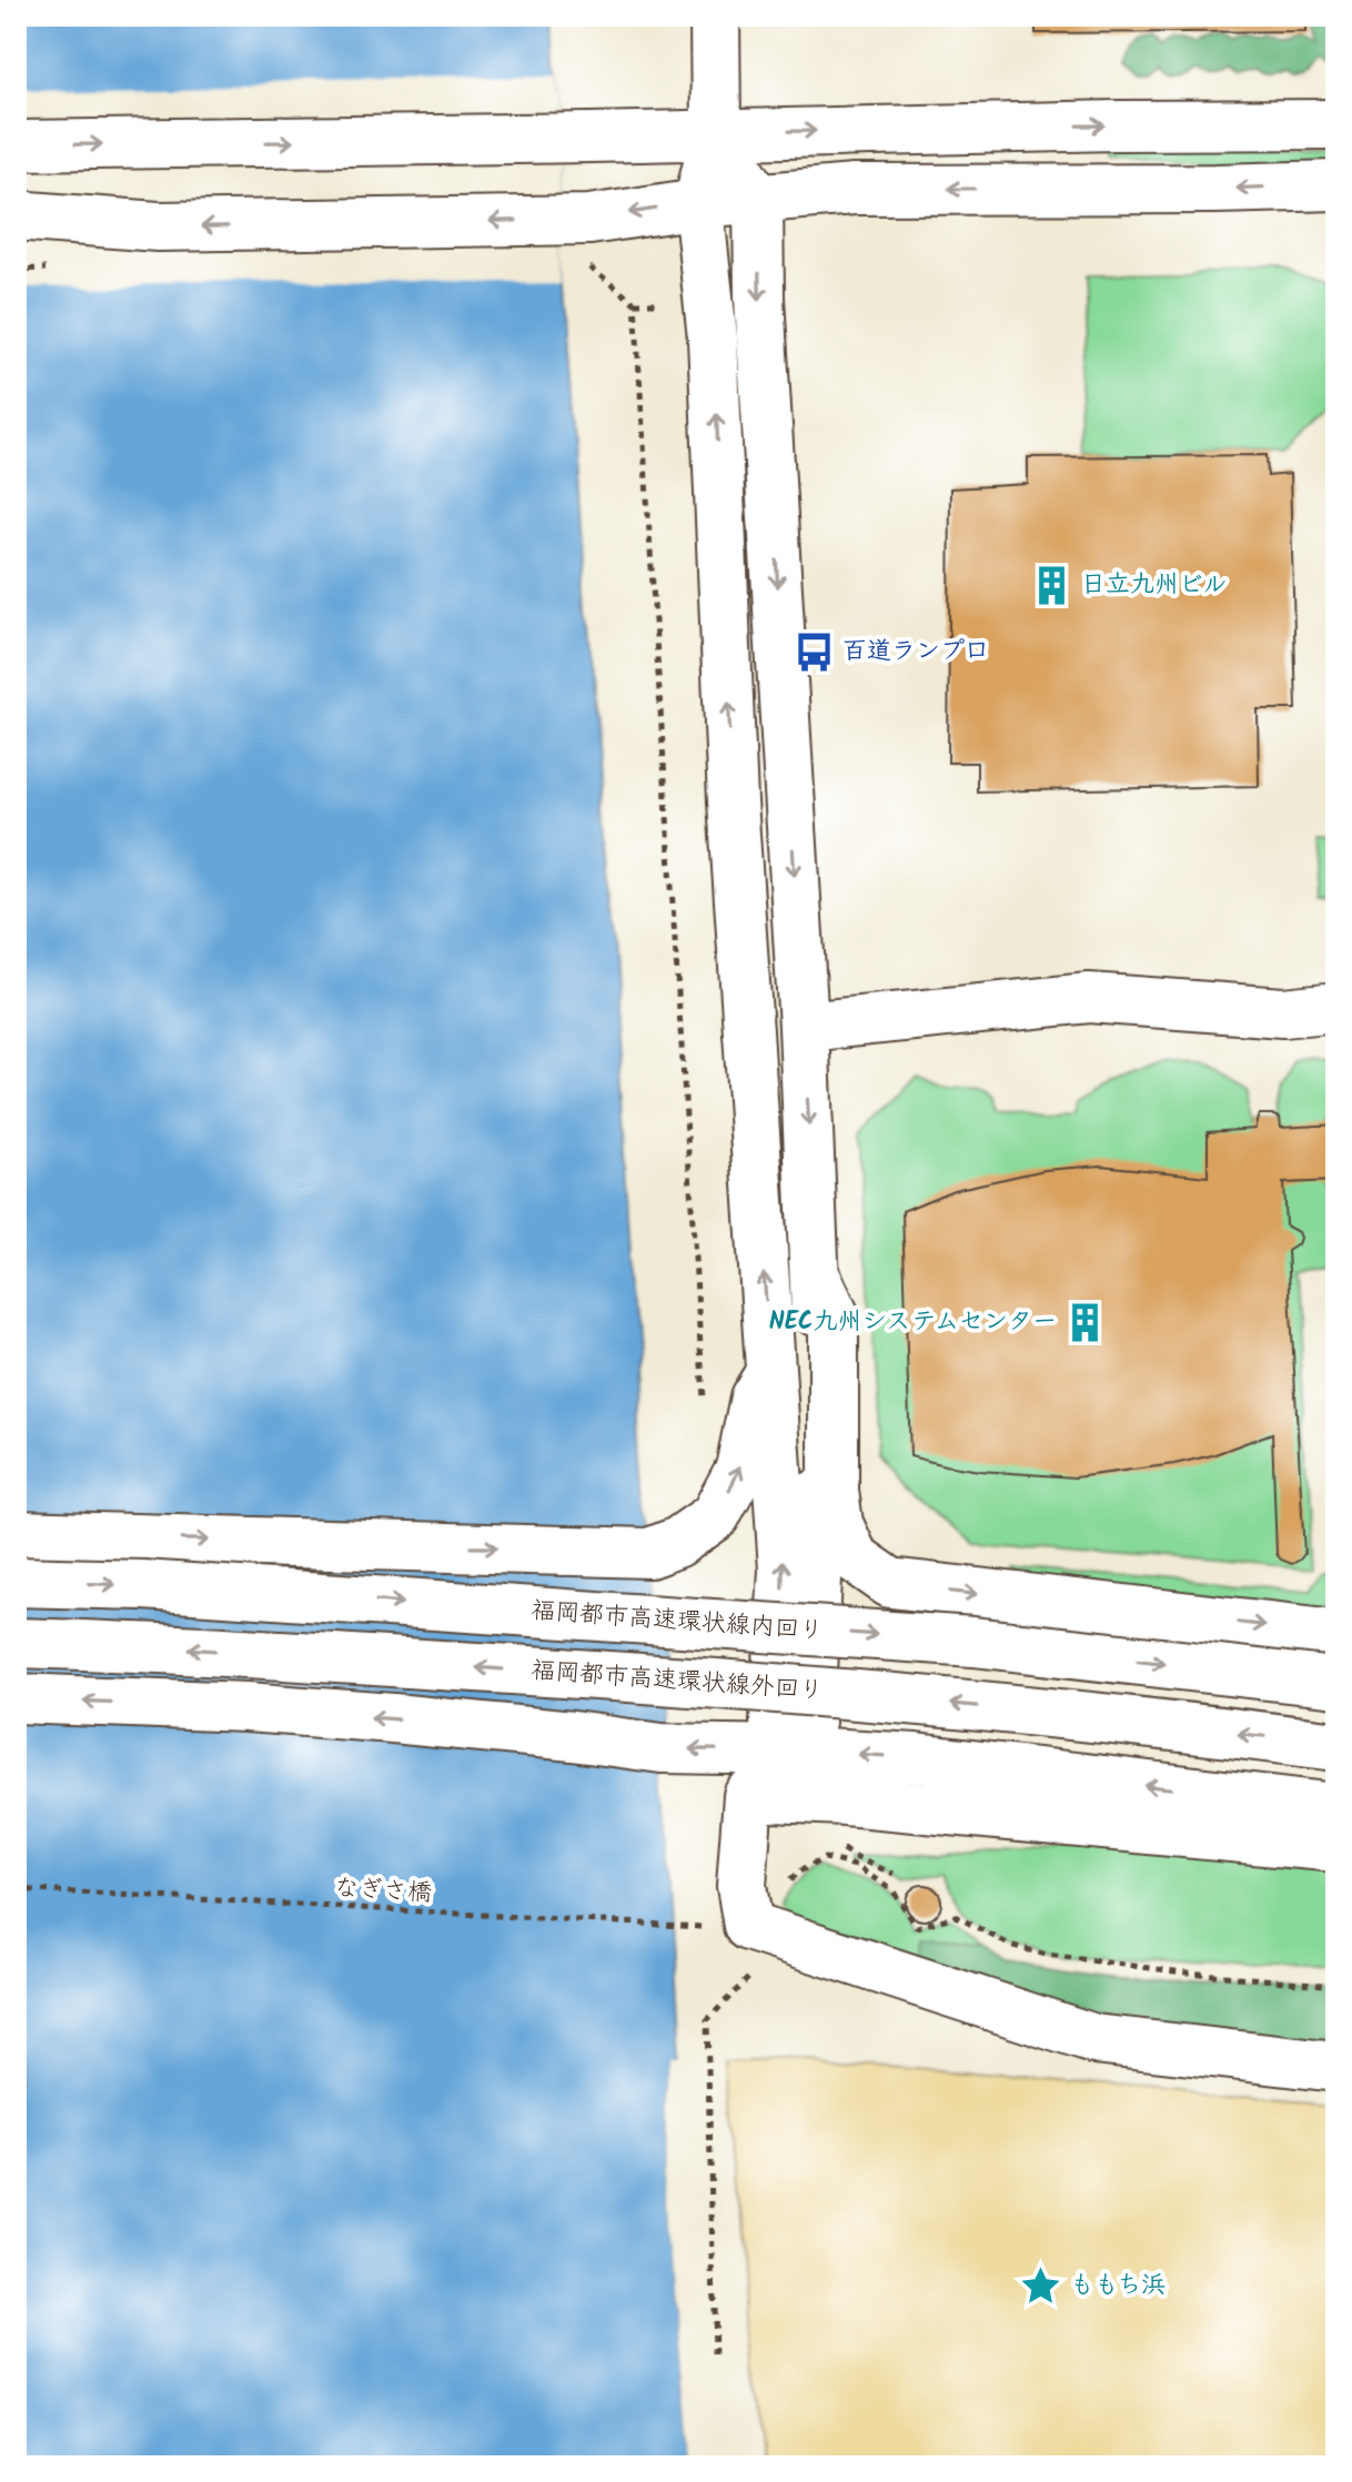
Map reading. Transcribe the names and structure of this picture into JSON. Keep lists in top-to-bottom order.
{
  "streets": {
    "main road": ["福岡都市高速環状線内回り", "福岡都市高速環状線外回り"],
    "path": ["なぎさ橋"]
  },
  "places": {
    "building": ["日立九州ビル", "NEC九州システムセンター"],
    "bus stop": ["百道ランプ口"],
    "place": ["ももち浜"]
  }
}
